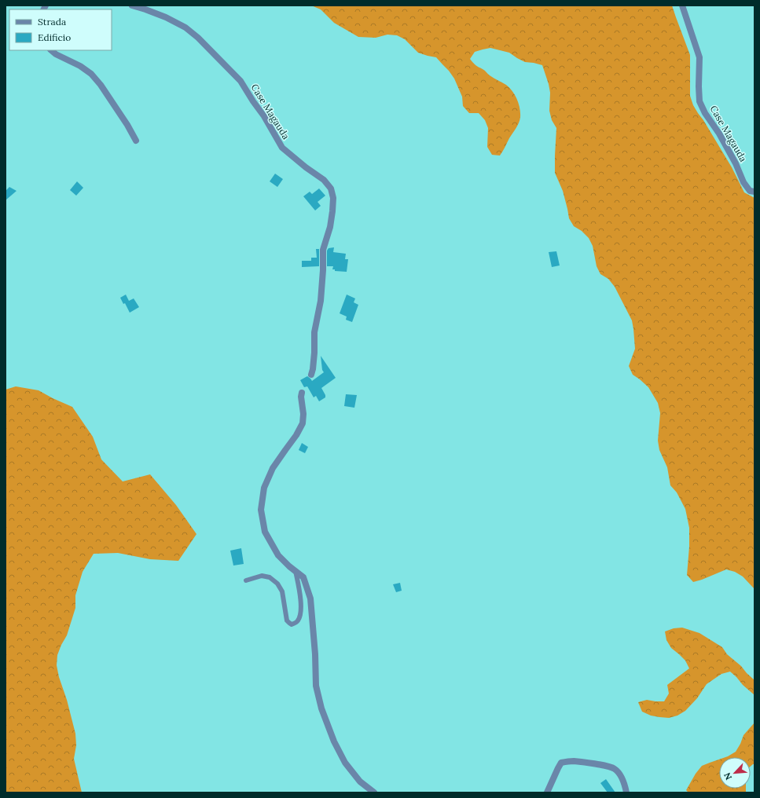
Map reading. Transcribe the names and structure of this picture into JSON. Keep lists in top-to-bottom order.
{
  "streets": {
    "street": ["Case Magauda"]
  },
  "legend": ["Strada", "Edificio"],
  "north": "bottom left"
}
